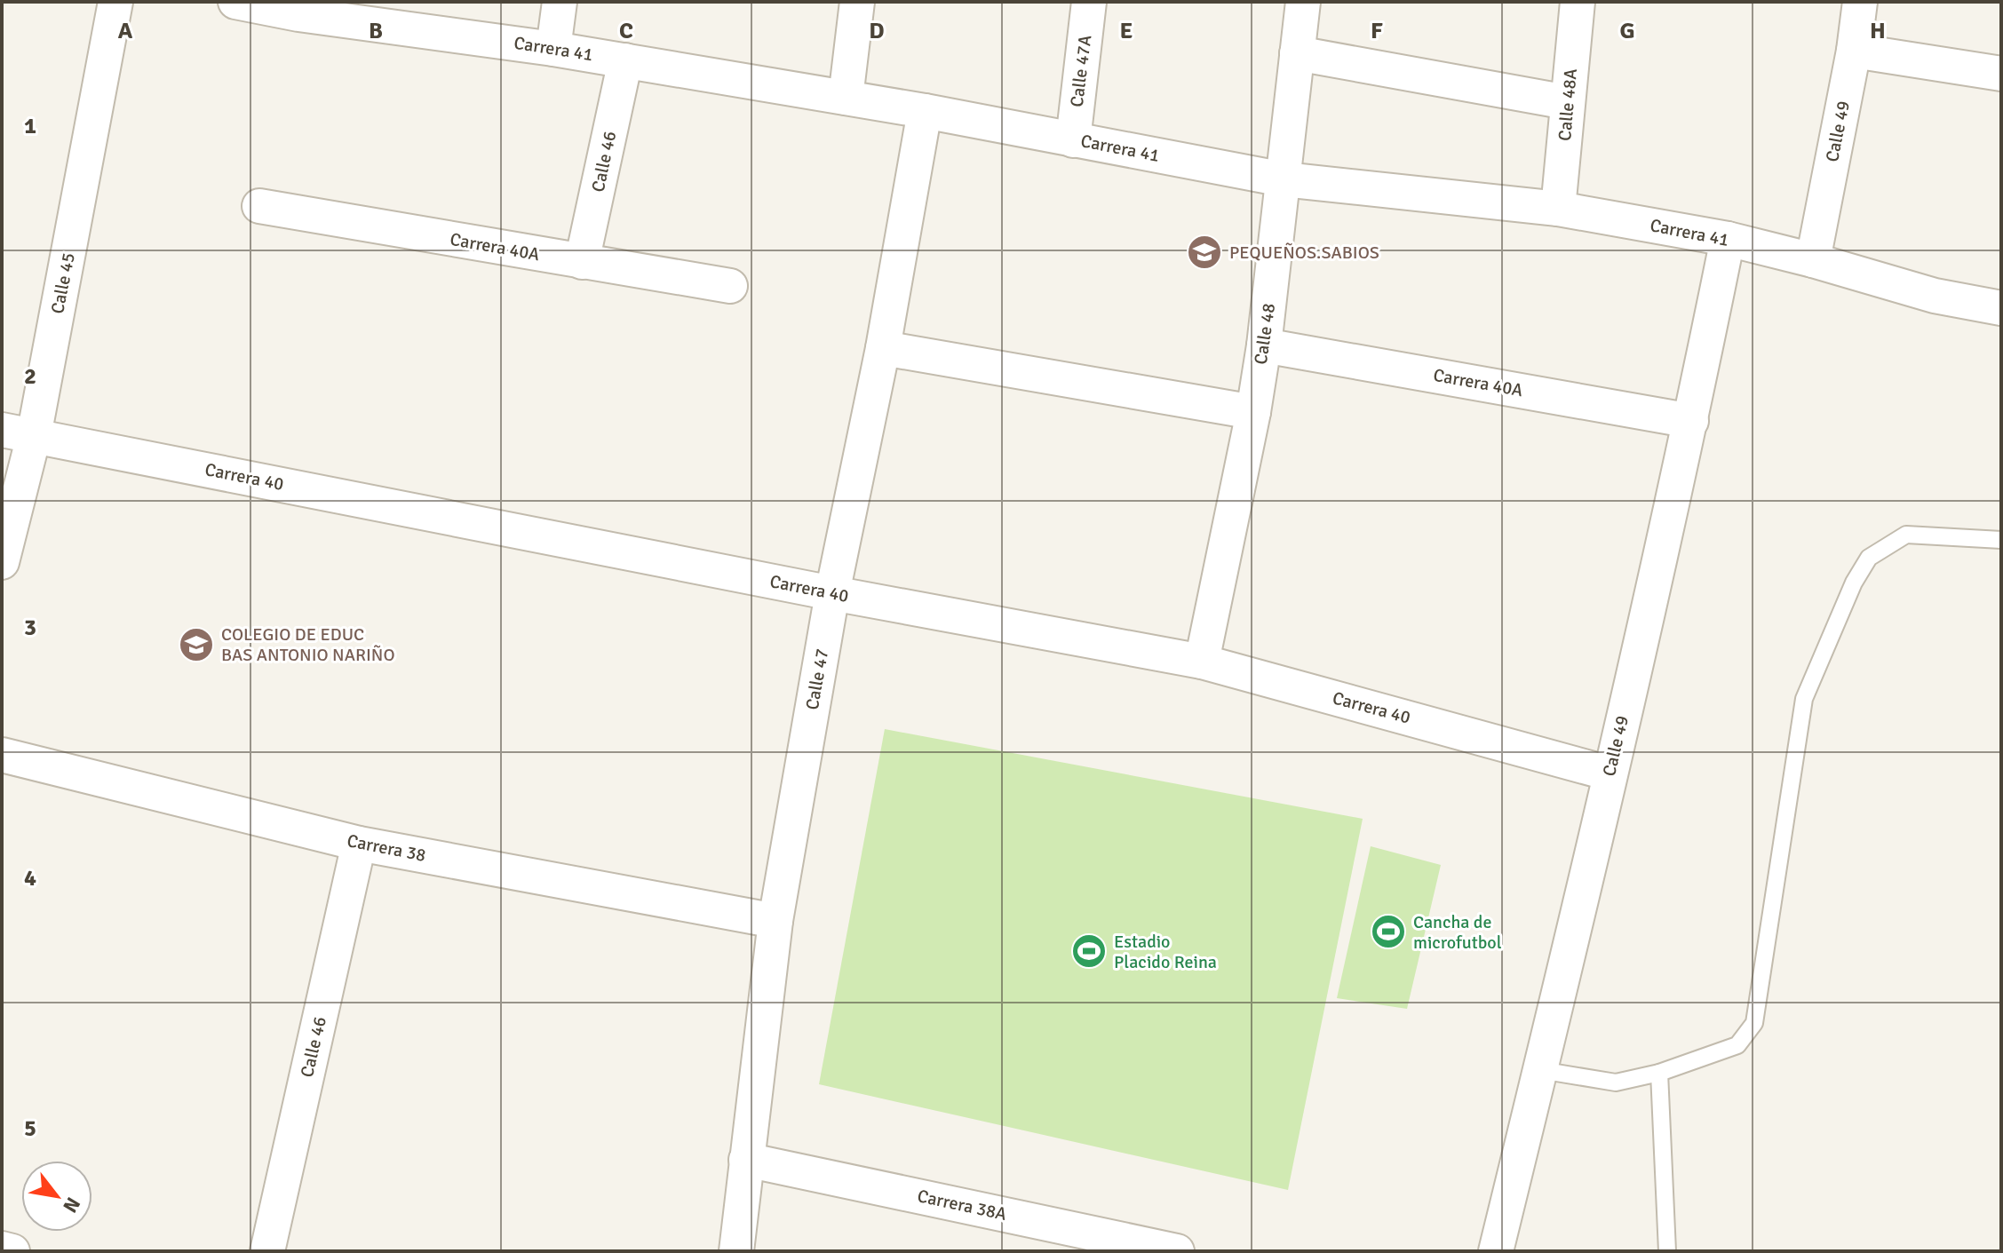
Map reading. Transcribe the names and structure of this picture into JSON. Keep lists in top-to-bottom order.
{
  "streets": {
    "street": [
      "Carrera 41",
      "Calle 47A",
      "Calle 48A",
      "Calle 49",
      "Calle 46",
      "Carrera 40A",
      "Calle 45",
      "Calle 48",
      "Carrera 40",
      "Calle 47",
      "Carrera 38",
      "Carrera 38A"
    ]
  },
  "crossings": [
    ["Carrera 41", "Calle 47A"],
    ["Carrera 41", "Calle 48A"],
    ["Carrera 41", "Calle 49"],
    ["Carrera 41", "Calle 46"],
    ["Carrera 41", "Calle 48"],
    ["Carrera 41", "Calle 47"],
    ["Calle 49", "Carrera 40A"],
    ["Calle 49", "Carrera 40"],
    ["Calle 46", "Carrera 40A"],
    ["Calle 46", "Carrera 38"],
    ["Carrera 40A", "Calle 48"],
    ["Calle 45", "Carrera 40"],
    ["Calle 48", "Carrera 40"],
    ["Carrera 40", "Calle 47"],
    ["Calle 47", "Carrera 38"],
    ["Calle 47", "Carrera 38A"]
  ],
  "places": {
    "school or university": ["PEQUEÑOS.SABIOS", "COLEGIO DE EDUC BAS ANTONIO NARIÑO"],
    "sports": ["Cancha de microfutbol", "Estadio Placido Reina"]
  },
  "north": "bottom right",
  "grid": {
    "columns": [
      "A",
      "B",
      "C",
      "D",
      "E",
      "F",
      "G",
      "H"
    ],
    "rows": [
      "1",
      "2",
      "3",
      "4",
      "5"
    ]
  }
}
